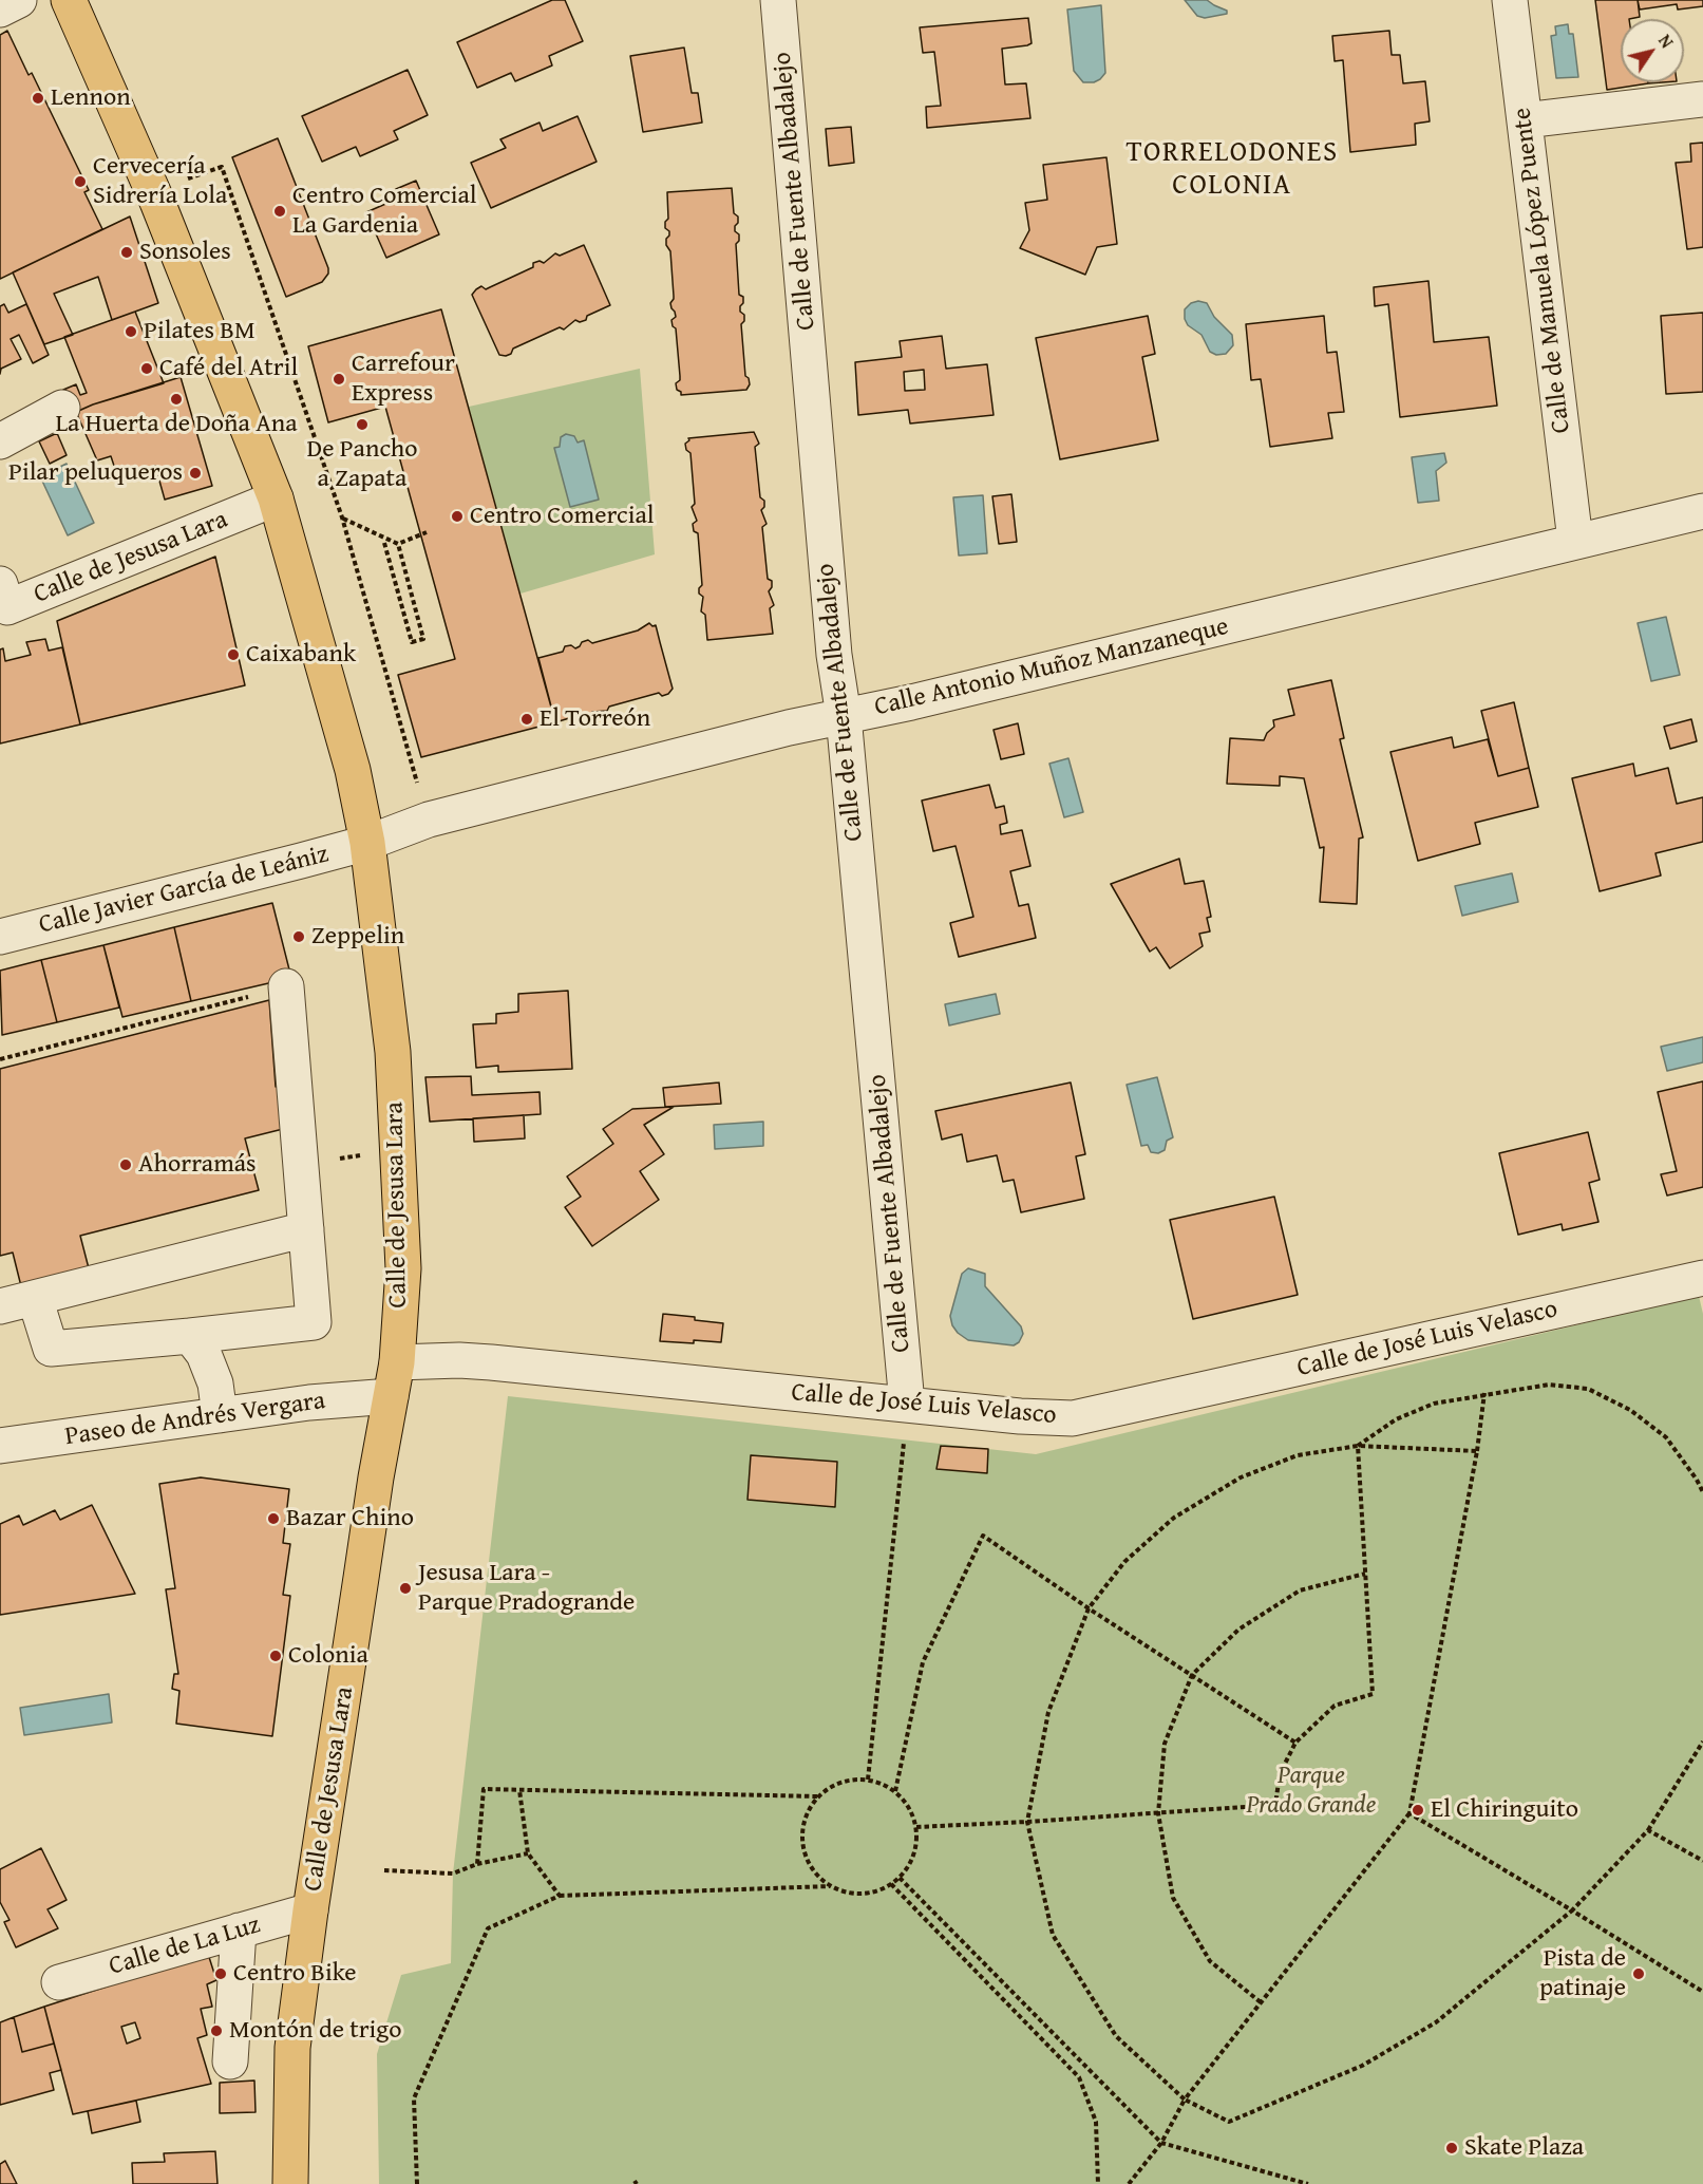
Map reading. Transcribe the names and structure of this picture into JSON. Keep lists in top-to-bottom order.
{
  "streets": {
    "main road": ["Calle de Jesusa Lara"],
    "street": [
      "Calle de Fuente Albadalejo",
      "Calle de Manuela López Puente",
      "Calle Antonio Muñoz Manzaneque",
      "Calle Javier García de Leániz",
      "Calle de José Luis Velasco",
      "Paseo de Andrés Vergara",
      "Calle de La Luz"
    ]
  },
  "crossings": [
    ["Calle de Fuente Albadalejo", "Calle Antonio Muñoz Manzaneque"],
    ["Calle de Fuente Albadalejo", "Calle de José Luis Velasco"],
    ["Calle de Manuela López Puente", "Calle Antonio Muñoz Manzaneque"],
    ["Calle de Jesusa Lara", "Calle Antonio Muñoz Manzaneque"],
    ["Calle de Jesusa Lara", "Calle Javier García de Leániz"],
    ["Calle de Jesusa Lara", "Calle de José Luis Velasco"],
    ["Calle de Jesusa Lara", "Paseo de Andrés Vergara"],
    ["Calle de Jesusa Lara", "Calle de La Luz"],
    ["Calle Antonio Muñoz Manzaneque", "Calle Javier García de Leániz"]
  ],
  "districts": ["TORRELODONES COLONIA"],
  "parks": ["Parque Prado Grande"],
  "places": [
    "Lennon",
    "Cervecería Sidrería Lola",
    "Centro Comercial La Gardenia",
    "Sonsoles",
    "Pilates BM",
    "Café del Atril",
    "Carrefour Express",
    "La Huerta de Doña Ana",
    "De Pancho a Zapata",
    "Pilar peluqueros",
    "Centro Comercial",
    "Caixabank",
    "El Torreón",
    "Zeppelin",
    "Ahorramás",
    "Bazar Chino",
    "Jesusa Lara - Parque Pradogrande",
    "Colonia",
    "El Chiringuito",
    "Centro Bike",
    "Pista de patinaje",
    "Montón de trigo",
    "Skate Plaza"
  ],
  "north": "top right"
}
